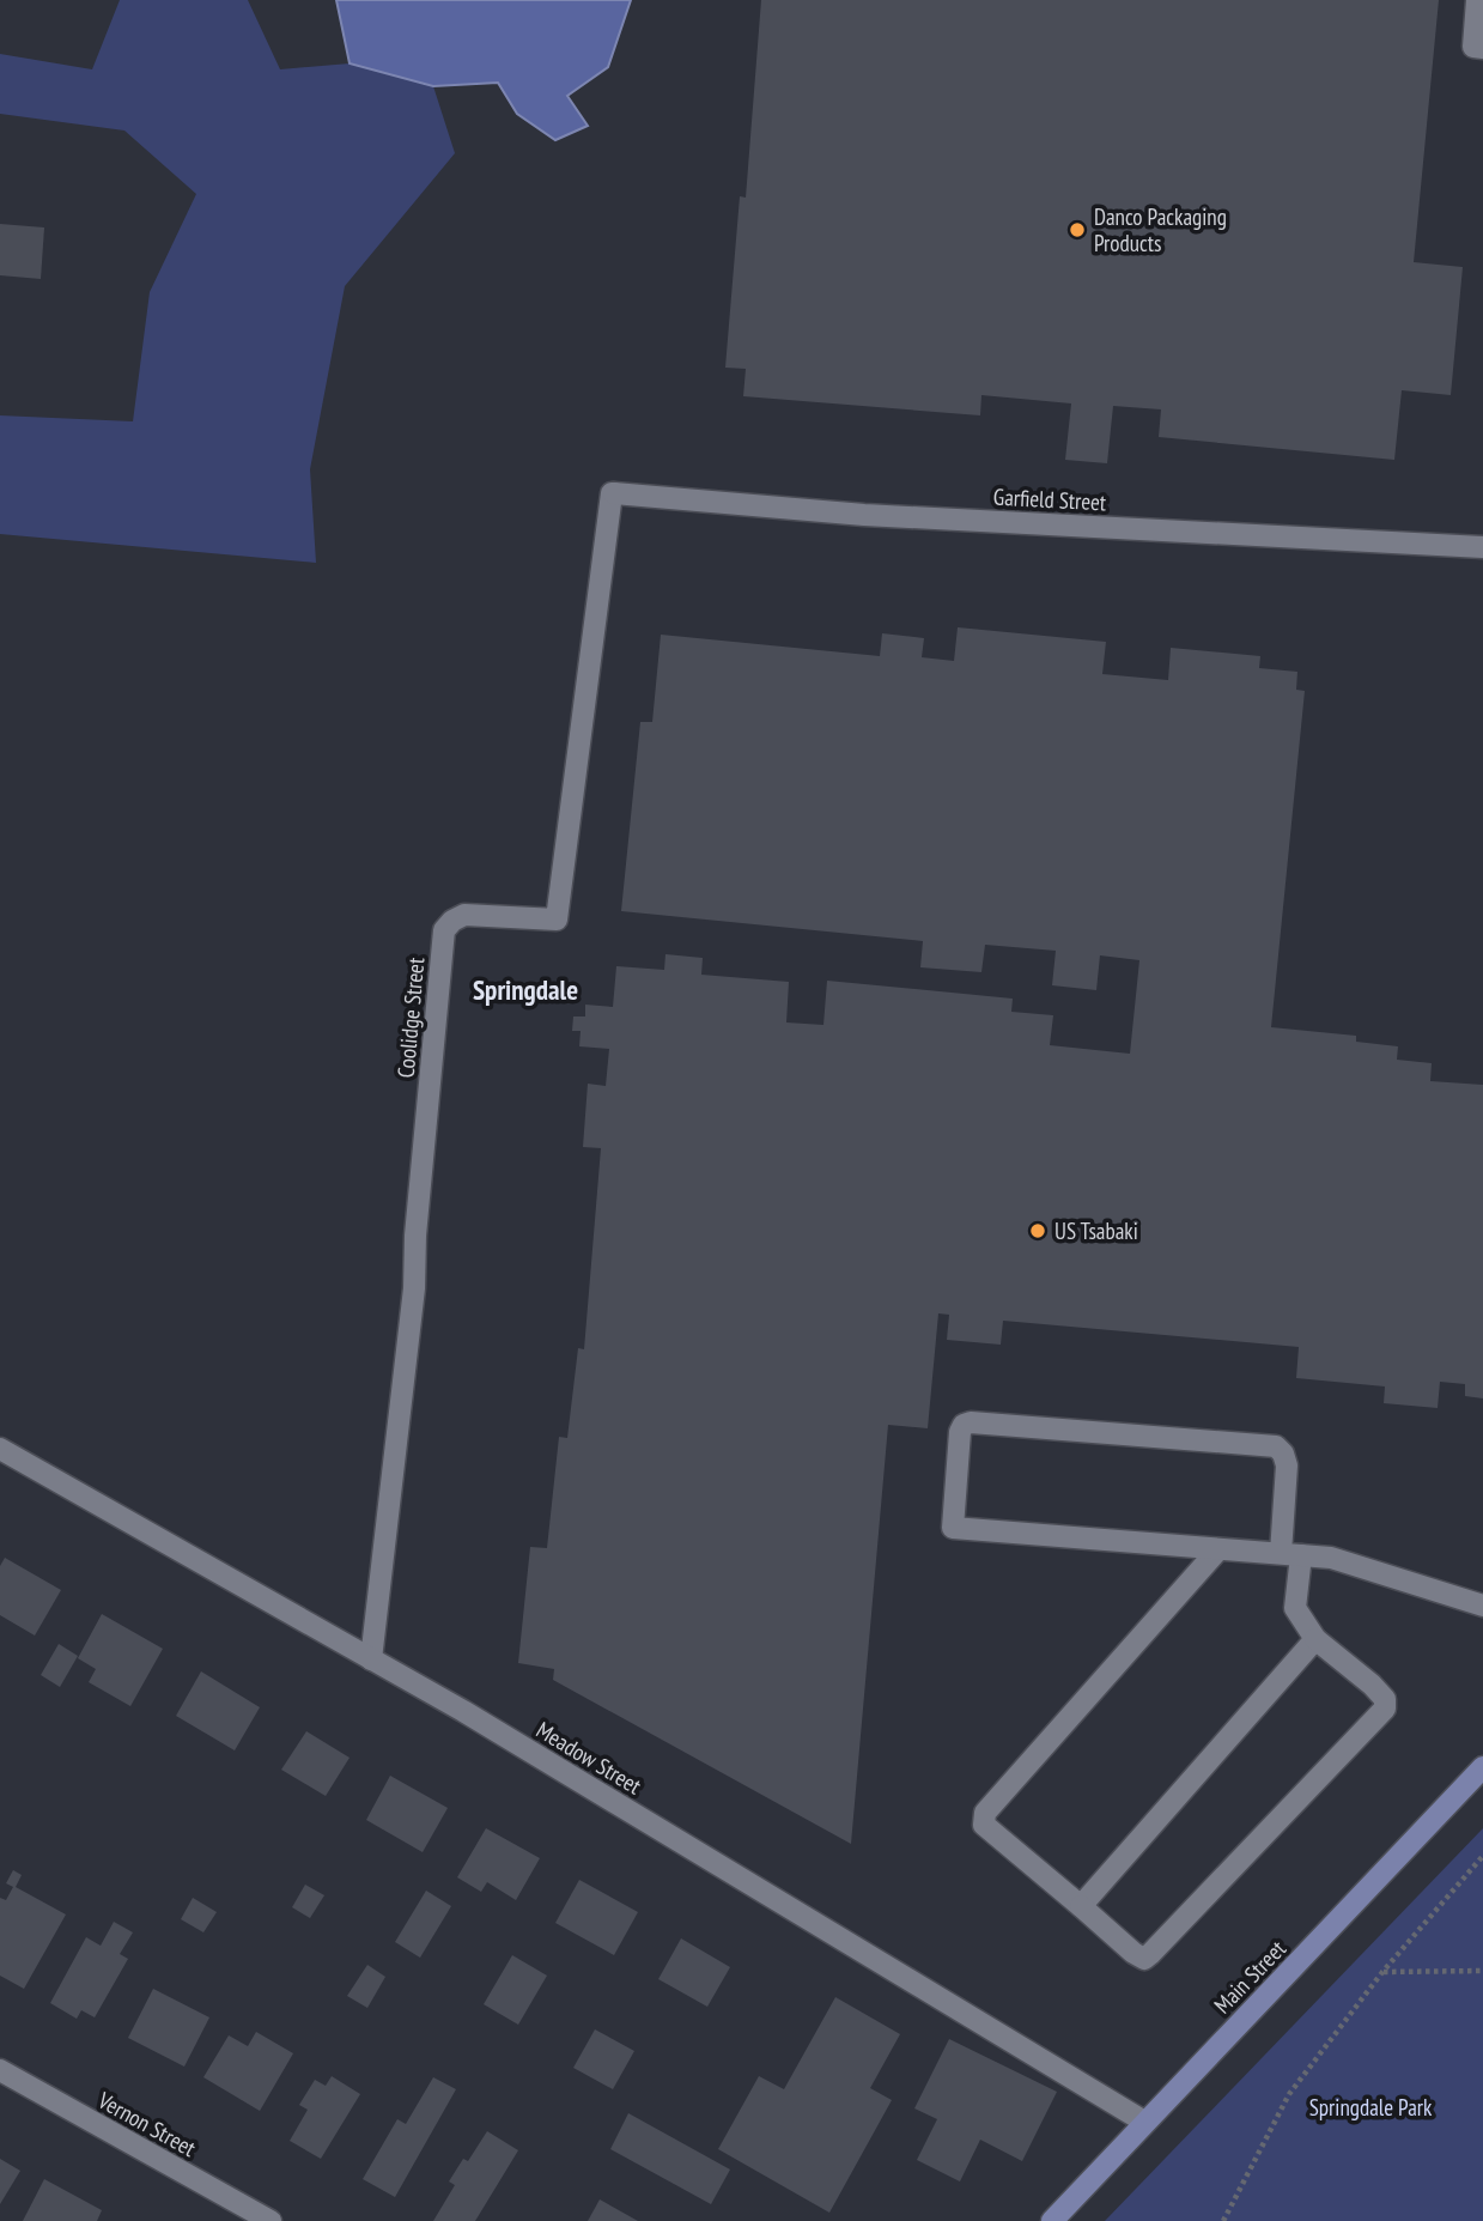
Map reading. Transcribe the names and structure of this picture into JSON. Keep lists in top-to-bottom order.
{
  "streets": {
    "main road": ["Main Street"],
    "street": [
      "Garfield Street",
      "Coolidge Street",
      "Meadow Street",
      "Vernon Street"
    ]
  },
  "crossings": [
    ["Garfield Street", "Coolidge Street"],
    ["Coolidge Street", "Meadow Street"],
    ["Meadow Street", "Main Street"]
  ],
  "districts": ["Springdale"],
  "parks": ["Springdale Park"],
  "places": ["Danco Packaging Products", "US Tsabaki"]
}
